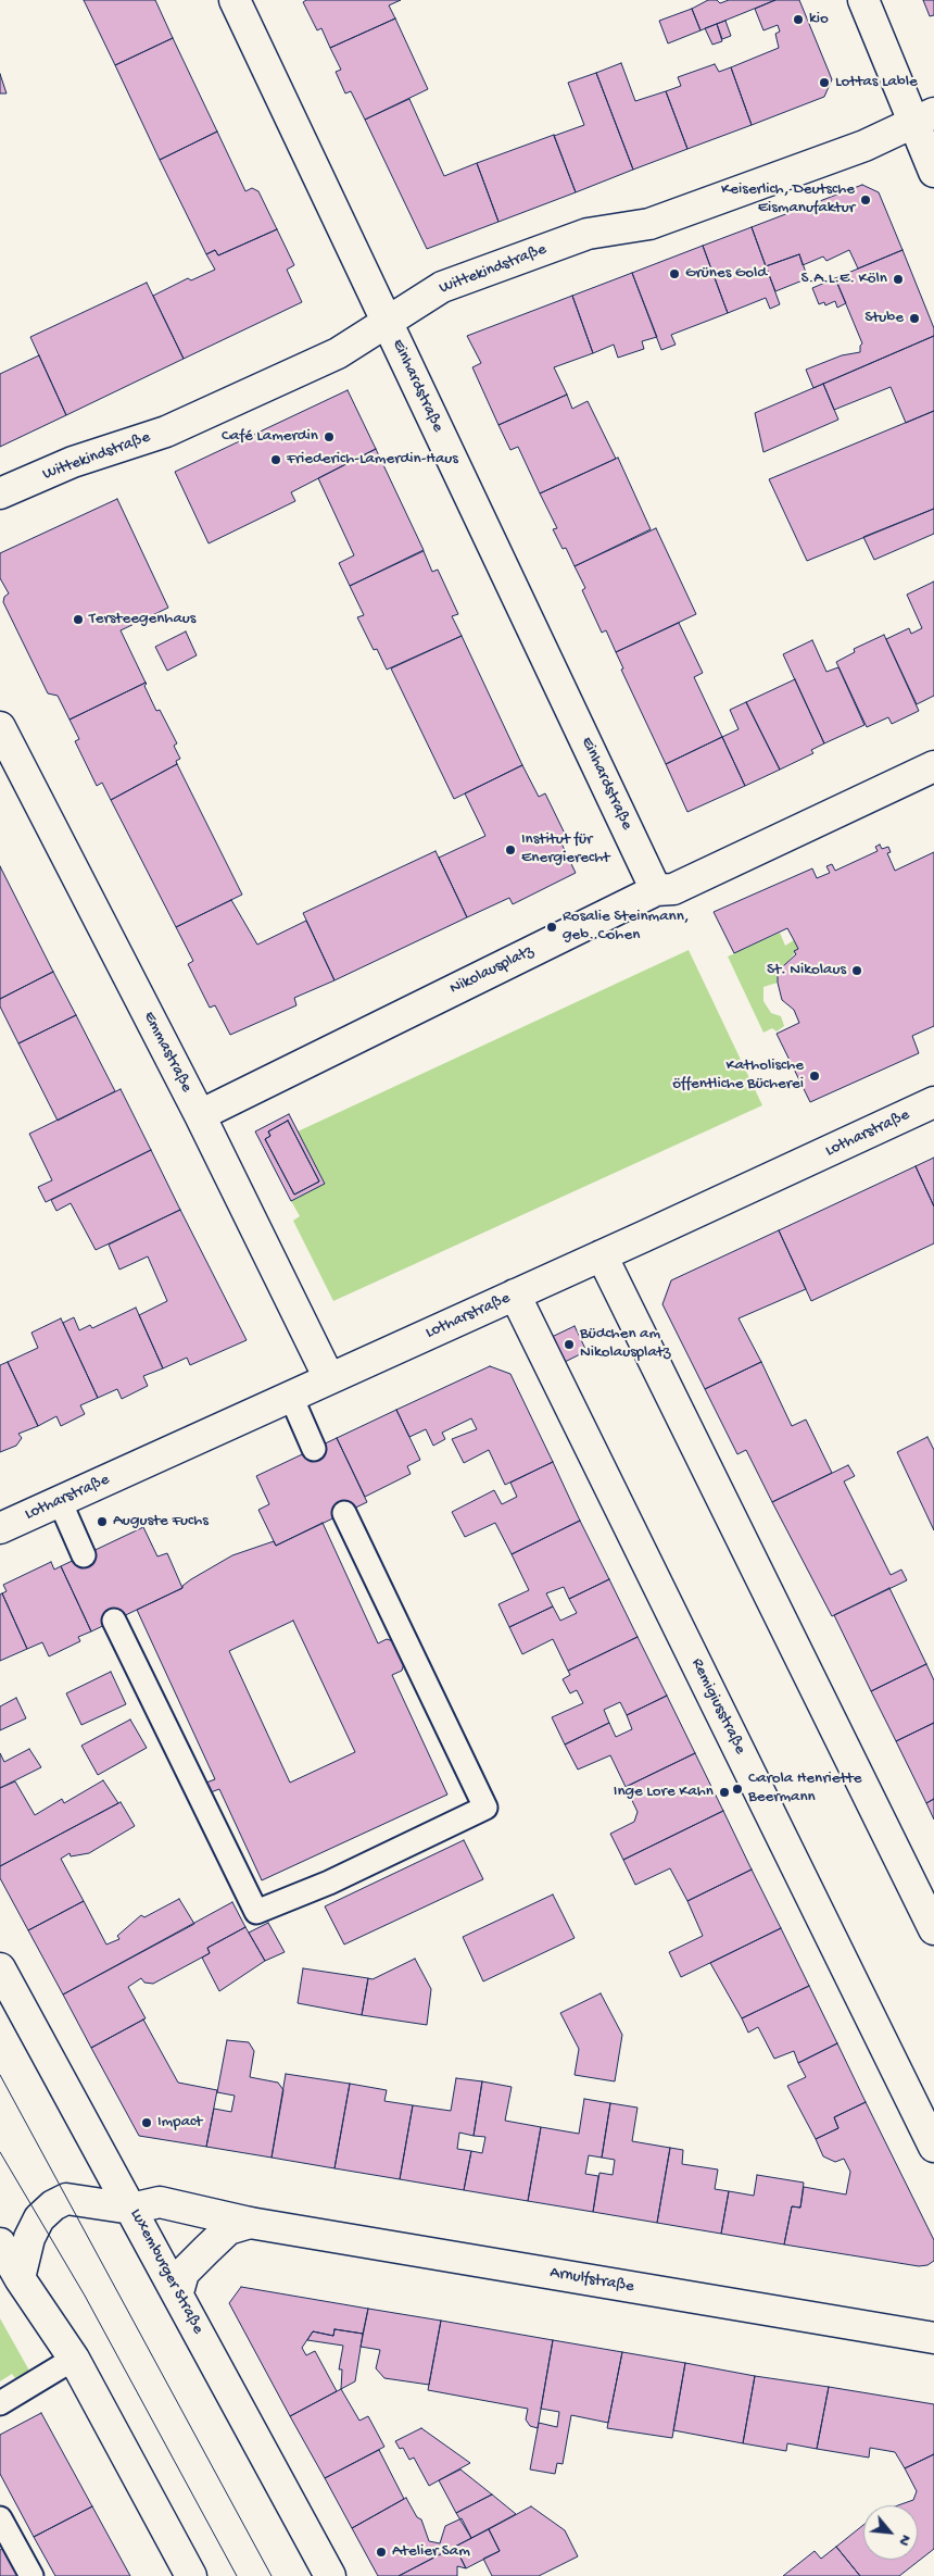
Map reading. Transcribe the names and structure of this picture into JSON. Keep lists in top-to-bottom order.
{
  "streets": {
    "street": [
      "Wittekindstraße",
      "Einhardstraße",
      "Nikolausplatz",
      "Emmastraße",
      "Lotharstraße",
      "Remigiusstraße",
      "Luxemburger Straße",
      "Arnulfstraße"
    ]
  },
  "crossings": [
    ["Wittekindstraße", "Einhardstraße"],
    ["Einhardstraße", "Nikolausplatz"],
    ["Nikolausplatz", "Emmastraße"],
    ["Emmastraße", "Lotharstraße"],
    ["Lotharstraße", "Remigiusstraße"],
    ["Luxemburger Straße", "Arnulfstraße"]
  ],
  "places": [
    "kio",
    "Lottas Lable",
    "Keiserlich, Deutsche Eismanufaktur",
    "Grünes Gold",
    "S.A.L.E. Köln",
    "Stube",
    "Café Lamerdin",
    "Friederich-Lamerdin-Haus",
    "Tersteegenhaus",
    "Institut für Energierecht",
    "Rosalie Steinmann, geb. Cohen",
    "St. Nikolaus",
    "Katholische öffentliche Bücherei",
    "Büdchen am Nikolausplatz",
    "Auguste Fuchs",
    "Carola Henriette Beermann",
    "Inge Lore Kahn",
    "Impact",
    "Atelier Sam"
  ],
  "north": "bottom right"
}
